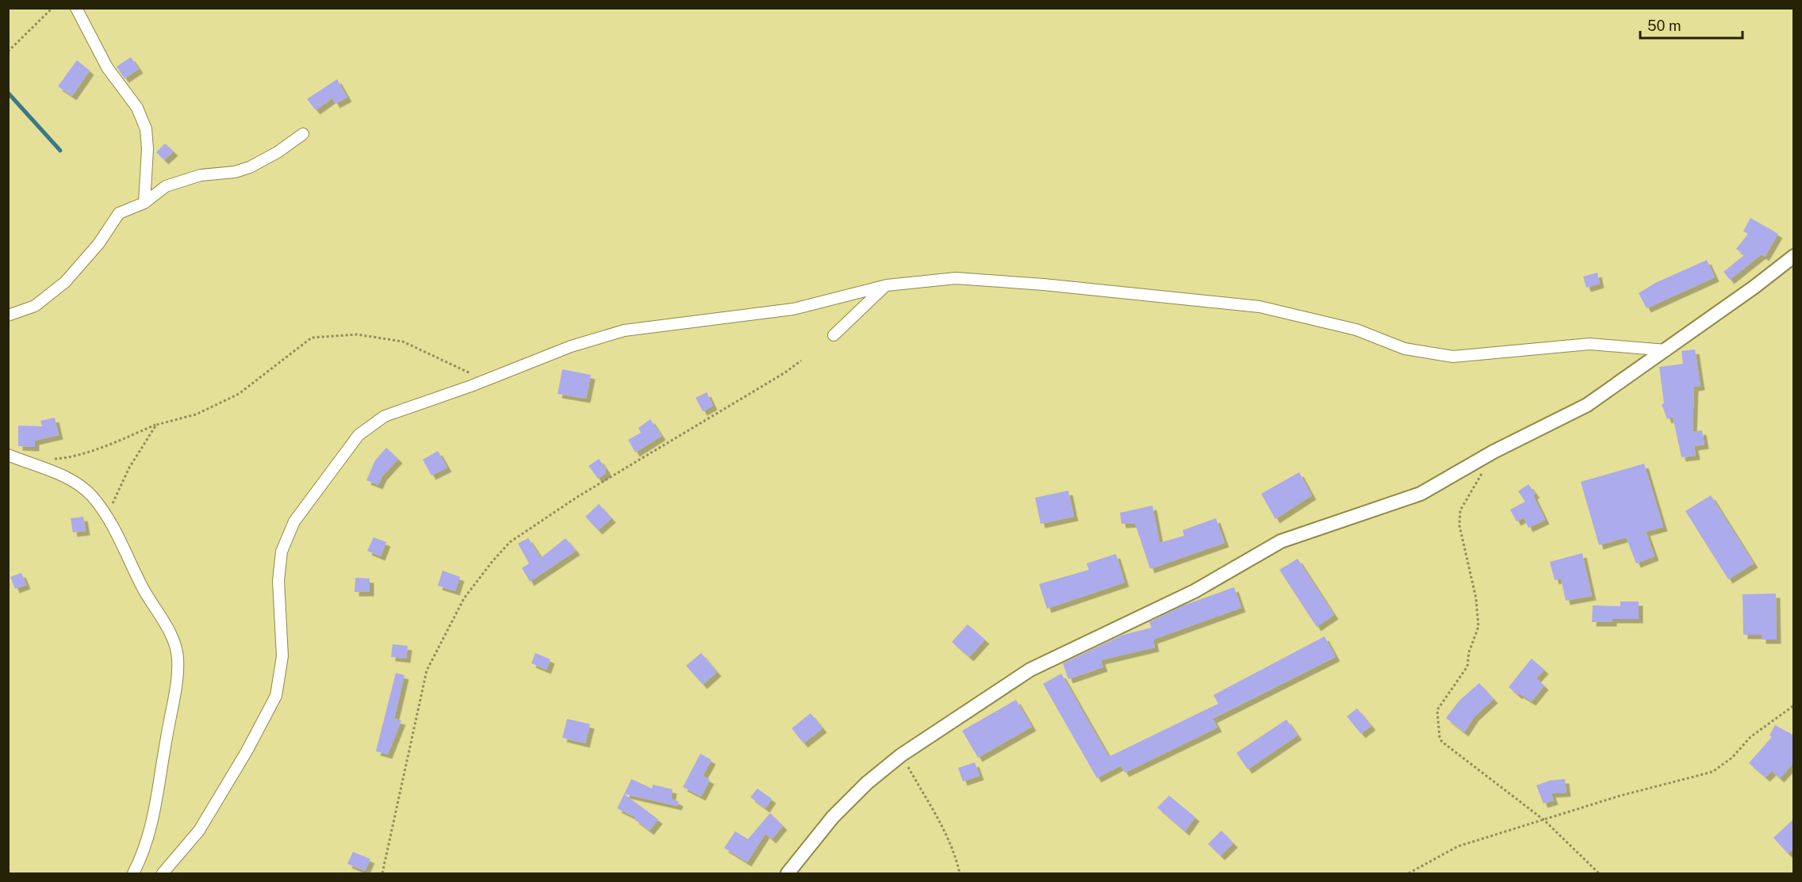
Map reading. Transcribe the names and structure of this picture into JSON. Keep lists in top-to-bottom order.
{
  "scale_bar": "50 m"
}
